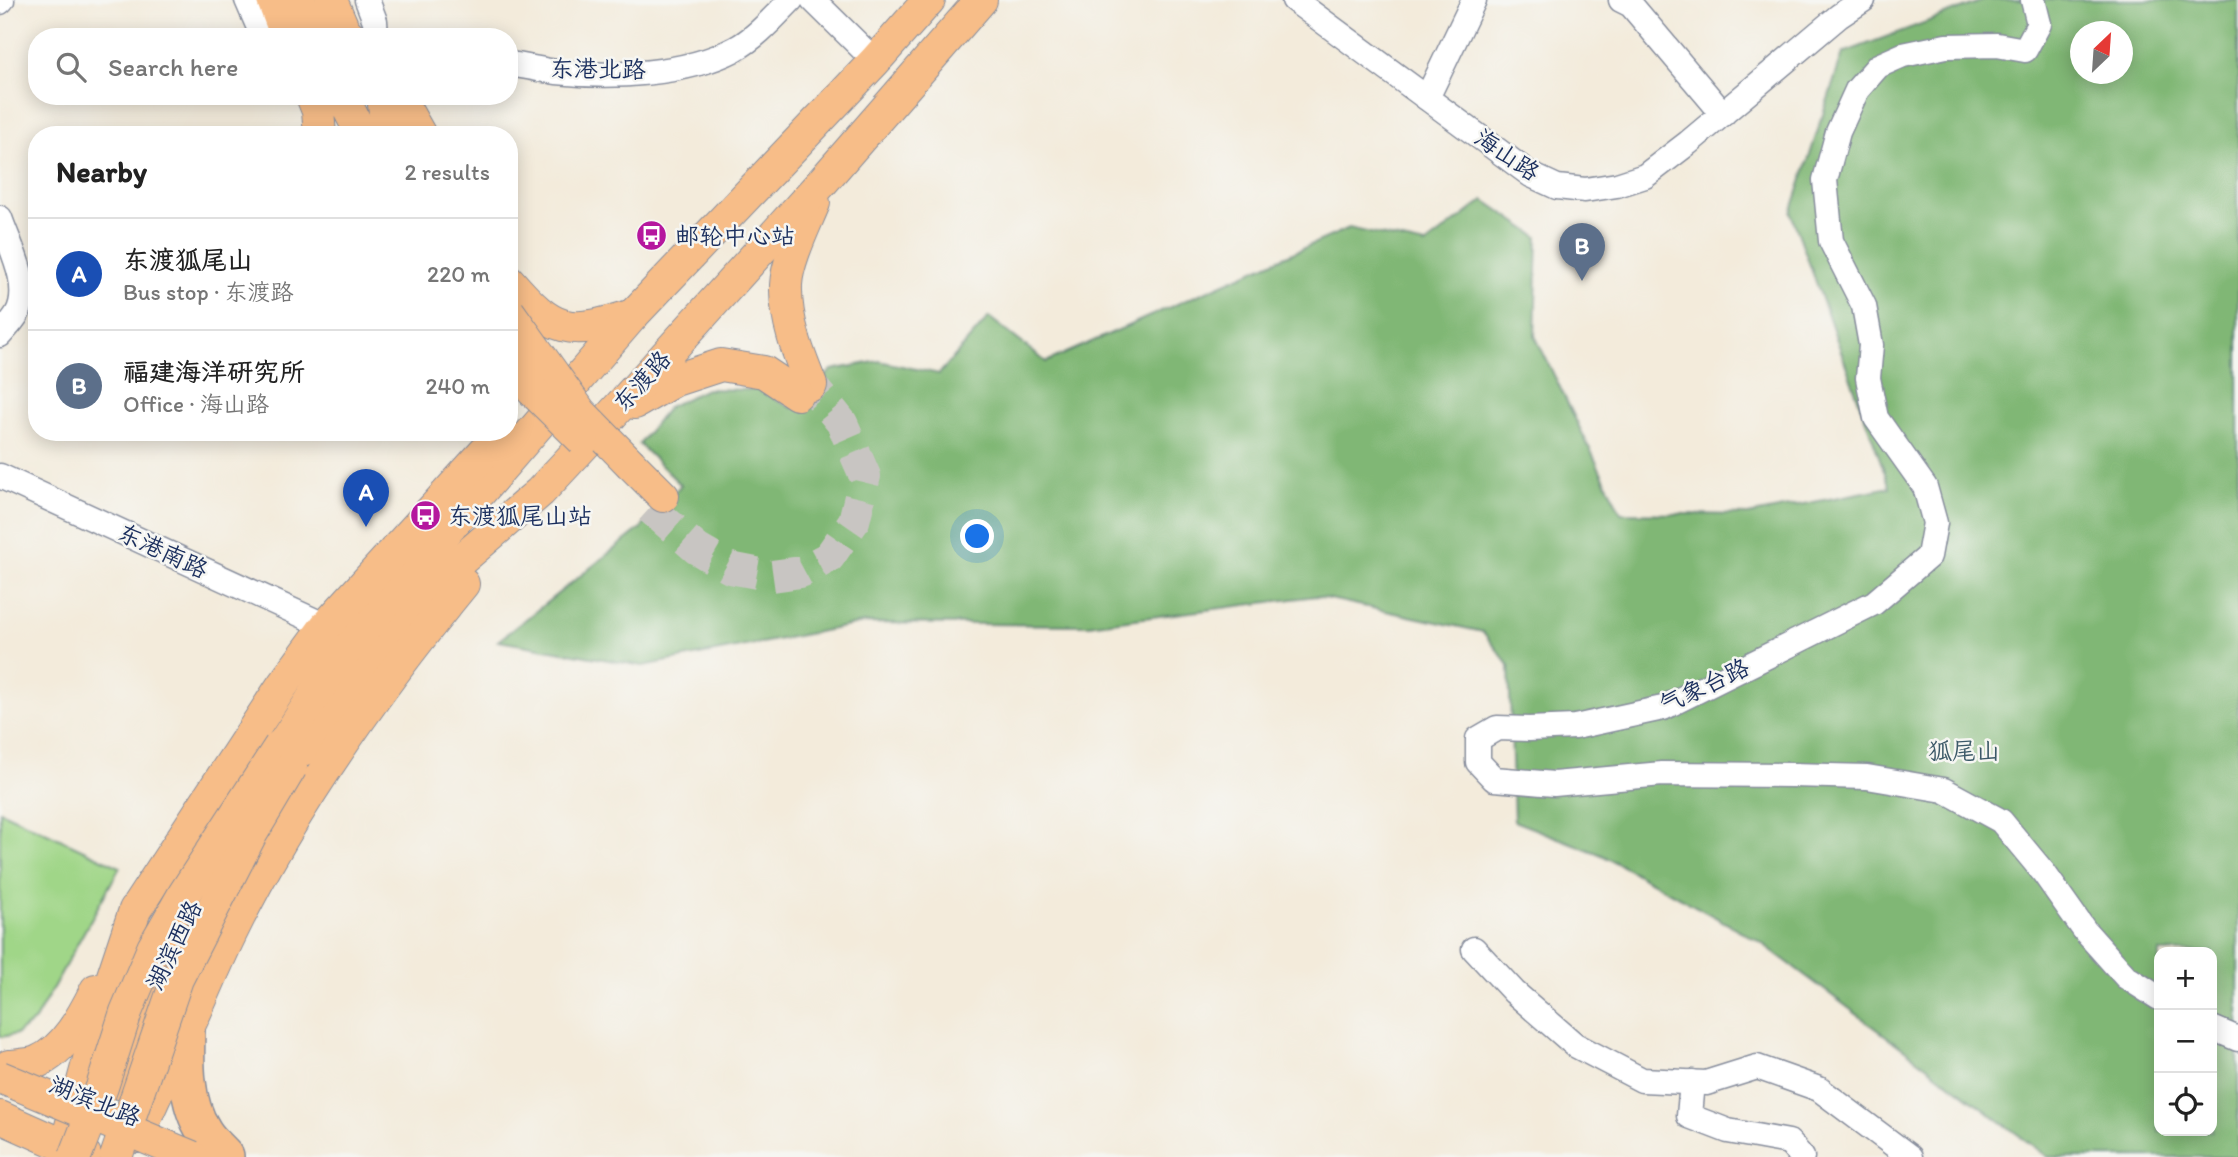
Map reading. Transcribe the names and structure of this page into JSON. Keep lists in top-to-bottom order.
{
  "streets": {
    "main road": ["东渡路", "湖滨西路", "湖滨北路"],
    "street": [
      "东港北路",
      "海山路",
      "东港南路",
      "气象台路"
    ]
  },
  "crossings": [
    ["东渡路", "湖滨西路"]
  ],
  "parks": ["狐尾山"],
  "places": {
    "bus stop": ["邮轮中心站", "东渡狐尾山站"]
  },
  "north": "top right",
  "page": {
    "search": "Search here",
    "heading": ["Nearby", "2 results"],
    "list": [
      {
        "mark": "A",
        "name": "东渡狐尾山",
        "note": "Bus stop · 东渡路",
        "value": "220 m"
      },
      {
        "mark": "B",
        "name": "福建海洋研究所",
        "note": "Office · 海山路",
        "value": "240 m"
      }
    ],
    "pins": ["B", "A"],
    "map_buttons": ["+", "−"]
  }
}
